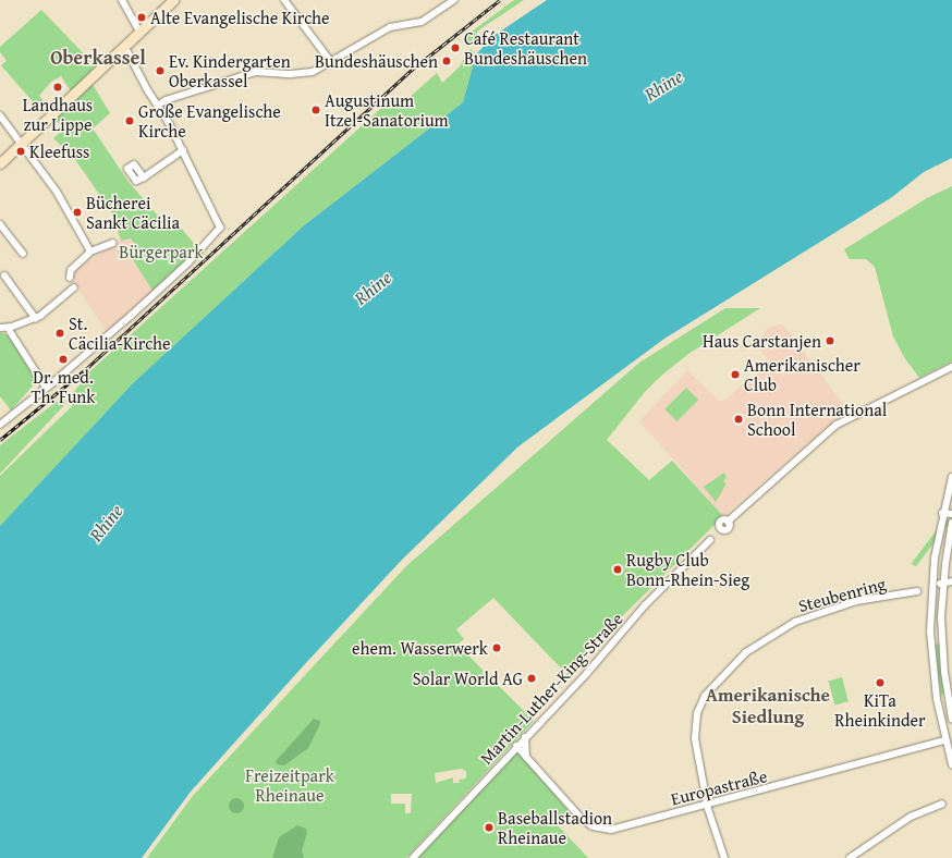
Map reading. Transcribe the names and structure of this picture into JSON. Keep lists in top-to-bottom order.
{
  "streets": {
    "street": ["Steubenring", "Martin-Luther-King-Straße", "Europastraße"]
  },
  "crossings": [
    ["Steubenring", "Europastraße"],
    ["Martin-Luther-King-Straße", "Europastraße"]
  ],
  "districts": ["Oberkassel", "Amerikanische Siedlung"],
  "water": ["Rhine"],
  "parks": ["Bürgerpark", "Freizeitpark Rheinaue"],
  "places": [
    "Alte Evangelische Kirche",
    "Café Restaurant Bundeshäuschen",
    "Bundeshäuschen",
    "Ev. Kindergarten Oberkassel",
    "Landhaus zur Lippe",
    "Augustinum Itzel-Sanatorium",
    "Große Evangelische Kirche",
    "Kleefuss",
    "Bücherei Sankt Cäcilia",
    "St. Cäcilia-Kirche",
    "Haus Carstanjen",
    "Dr. med. Th. Funk",
    "Amerikanischer Club",
    "Bonn International School",
    "Rugby Club Bonn-Rhein-Sieg",
    "ehem. Wasserwerk",
    "Solar World AG",
    "KiTa Rheinkinder",
    "Baseballstadion Rheinaue"
  ]
}
